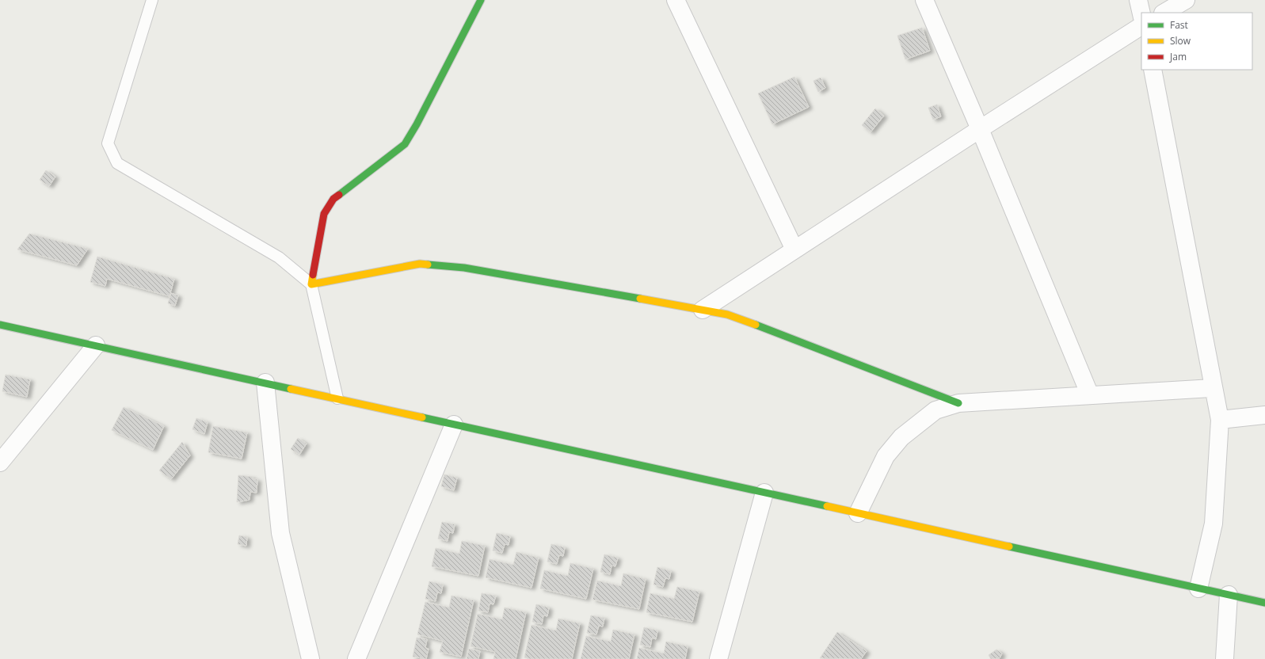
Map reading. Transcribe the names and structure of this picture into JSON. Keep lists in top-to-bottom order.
{
  "legend": ["Fast", "Slow", "Jam"]
}
